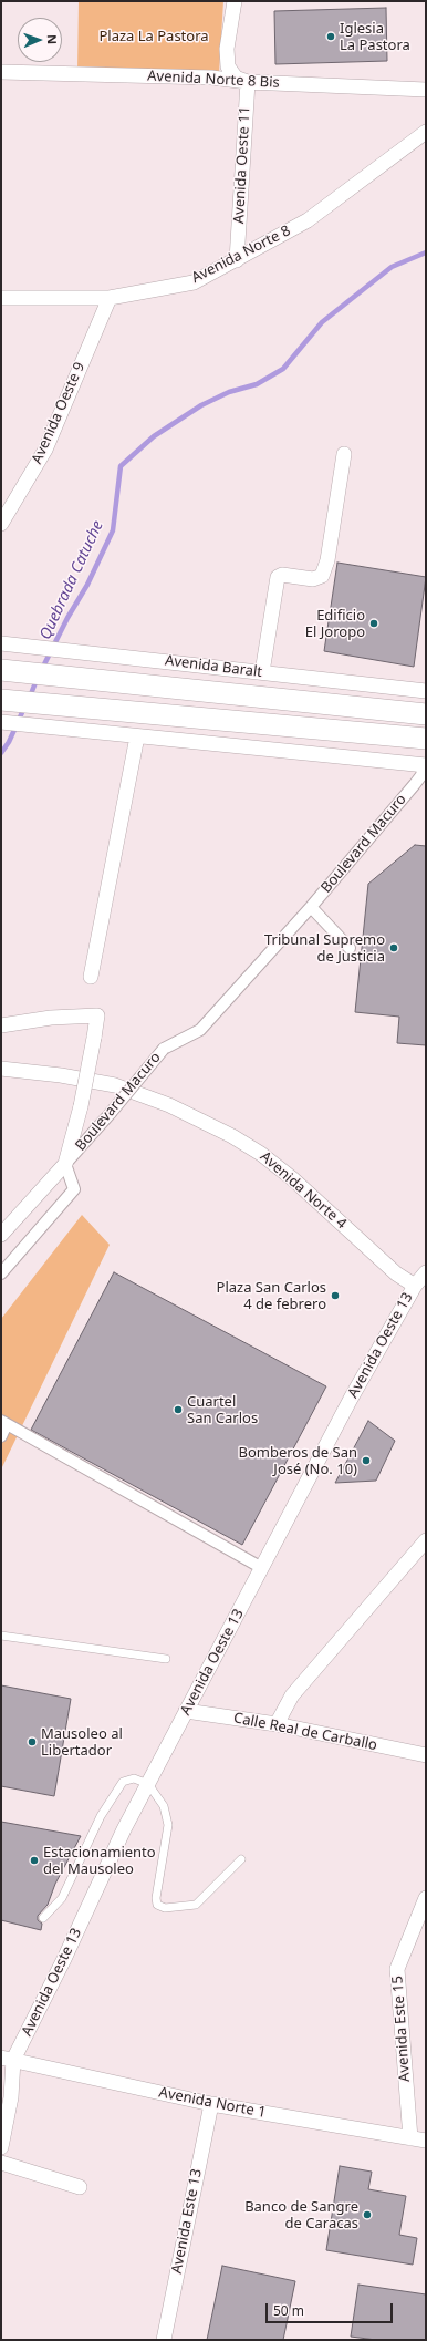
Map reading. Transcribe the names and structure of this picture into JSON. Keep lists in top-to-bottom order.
{
  "streets": {
    "main road": ["Avenida Baralt"],
    "street": [
      "Avenida Norte 8 Bis",
      "Avenida Oeste 11",
      "Avenida Norte 8",
      "Avenida Oeste 9",
      "Boulevard Macuro",
      "Avenida Norte 4",
      "Avenida Oeste 13",
      "Calle Real de Carballo",
      "Avenida Este 15",
      "Avenida Norte 1",
      "Avenida Este 13"
    ]
  },
  "crossings": [
    ["Avenida Norte 8 Bis", "Avenida Oeste 11"],
    ["Avenida Oeste 11", "Avenida Norte 8"],
    ["Avenida Norte 8", "Avenida Oeste 9"],
    ["Avenida Norte 4", "Avenida Oeste 13"],
    ["Avenida Oeste 13", "Calle Real de Carballo"],
    ["Avenida Oeste 13", "Avenida Norte 1"],
    ["Avenida Este 15", "Avenida Norte 1"],
    ["Avenida Norte 1", "Avenida Este 13"]
  ],
  "water": ["Quebrada Catuche"],
  "parks": ["Plaza La Pastora"],
  "places": [
    "Iglesia La Pastora",
    "Edificio El Joropo",
    "Tribunal Supremo de Justicia",
    "Plaza San Carlos 4 de febrero",
    "Cuartel San Carlos",
    "Bomberos de San José (No. 10)",
    "Mausoleo al Libertador",
    "Estacionamiento del Mausoleo",
    "Banco de Sangre de Caracas"
  ],
  "scale_bar": "50 m",
  "north": "right"
}
